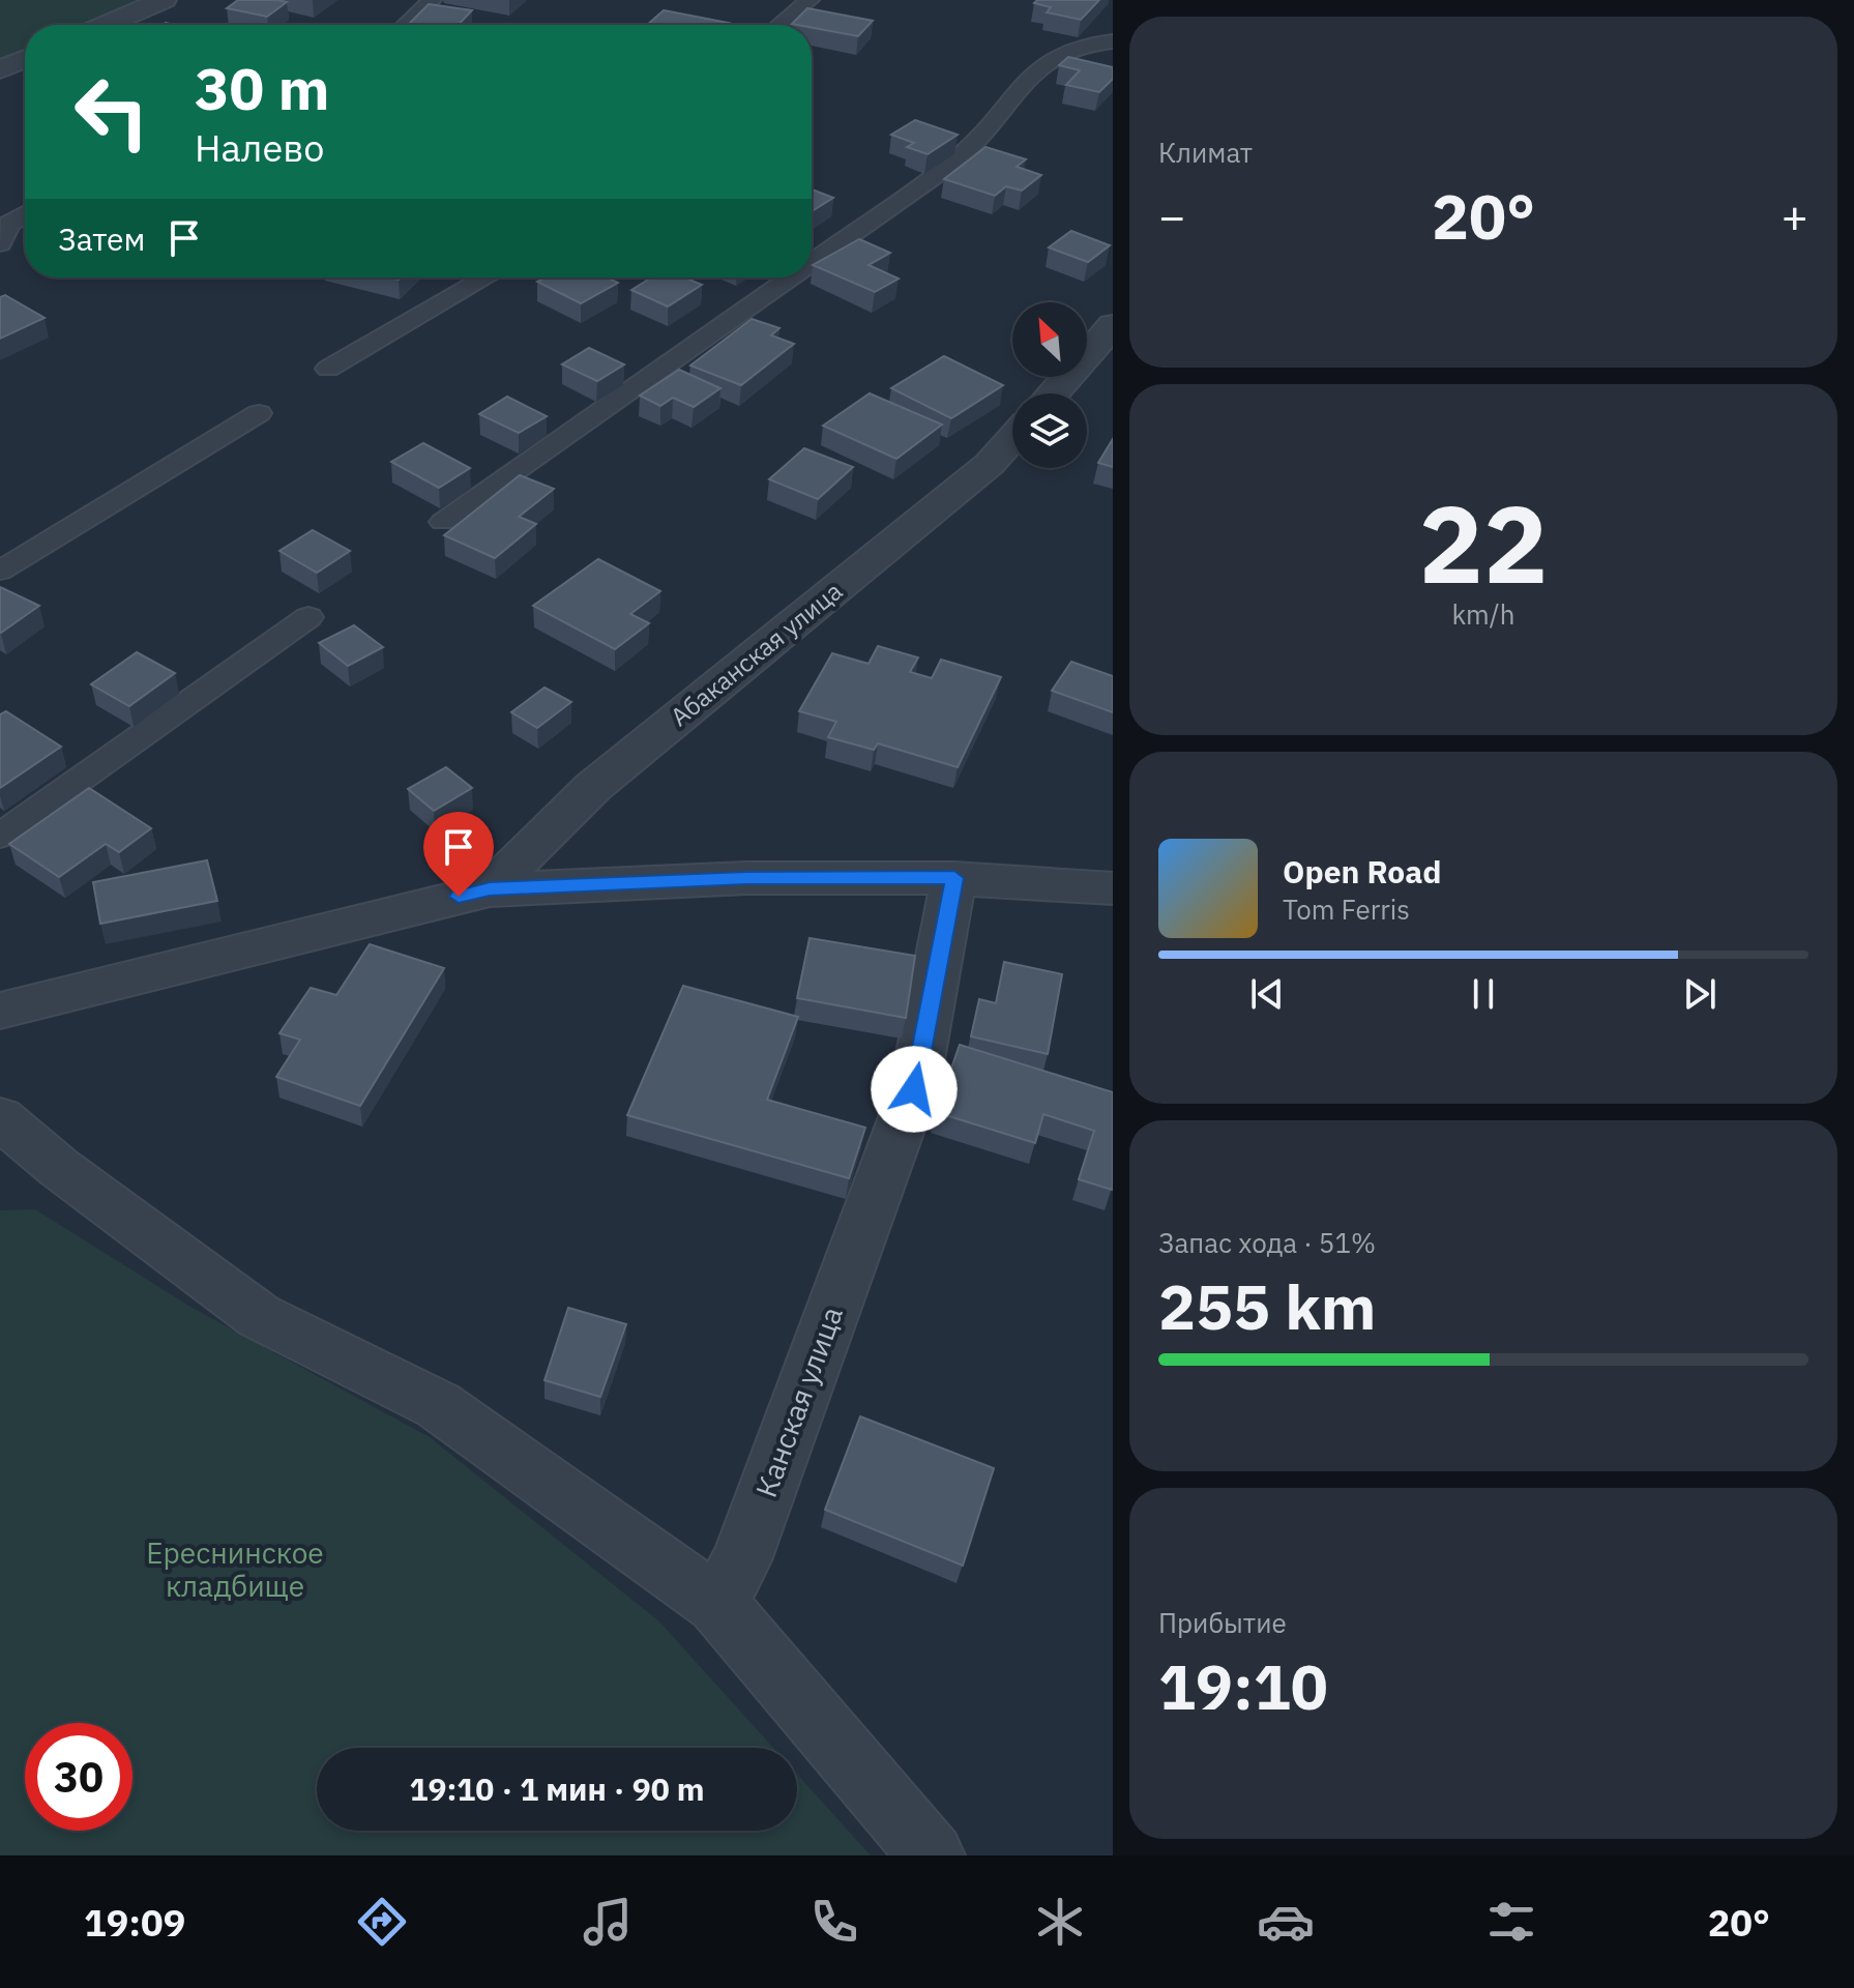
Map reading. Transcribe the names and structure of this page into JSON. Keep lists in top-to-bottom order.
{
  "streets": {
    "street": ["Абаканская улица", "Канская улица"]
  },
  "parks": ["Ереснинское кладбище"],
  "north": "top left",
  "page": {
    "tile": [
      "Климат",
      ["22", "km/h"],
      ["Запас хода · 51%", "255 km"],
      ["Прибытие", "19:10"]
    ],
    "turn": ["30 m", "Налево"],
    "heat": ["−", "20°", "+"],
    "then": "Затем",
    "song": ["Open Road", "Tom Ferris"],
    "limit": "30",
    "trip": "19:10 · 1 мин · 90 m",
    "tabs": ["19:09", "20°"]
  }
}
